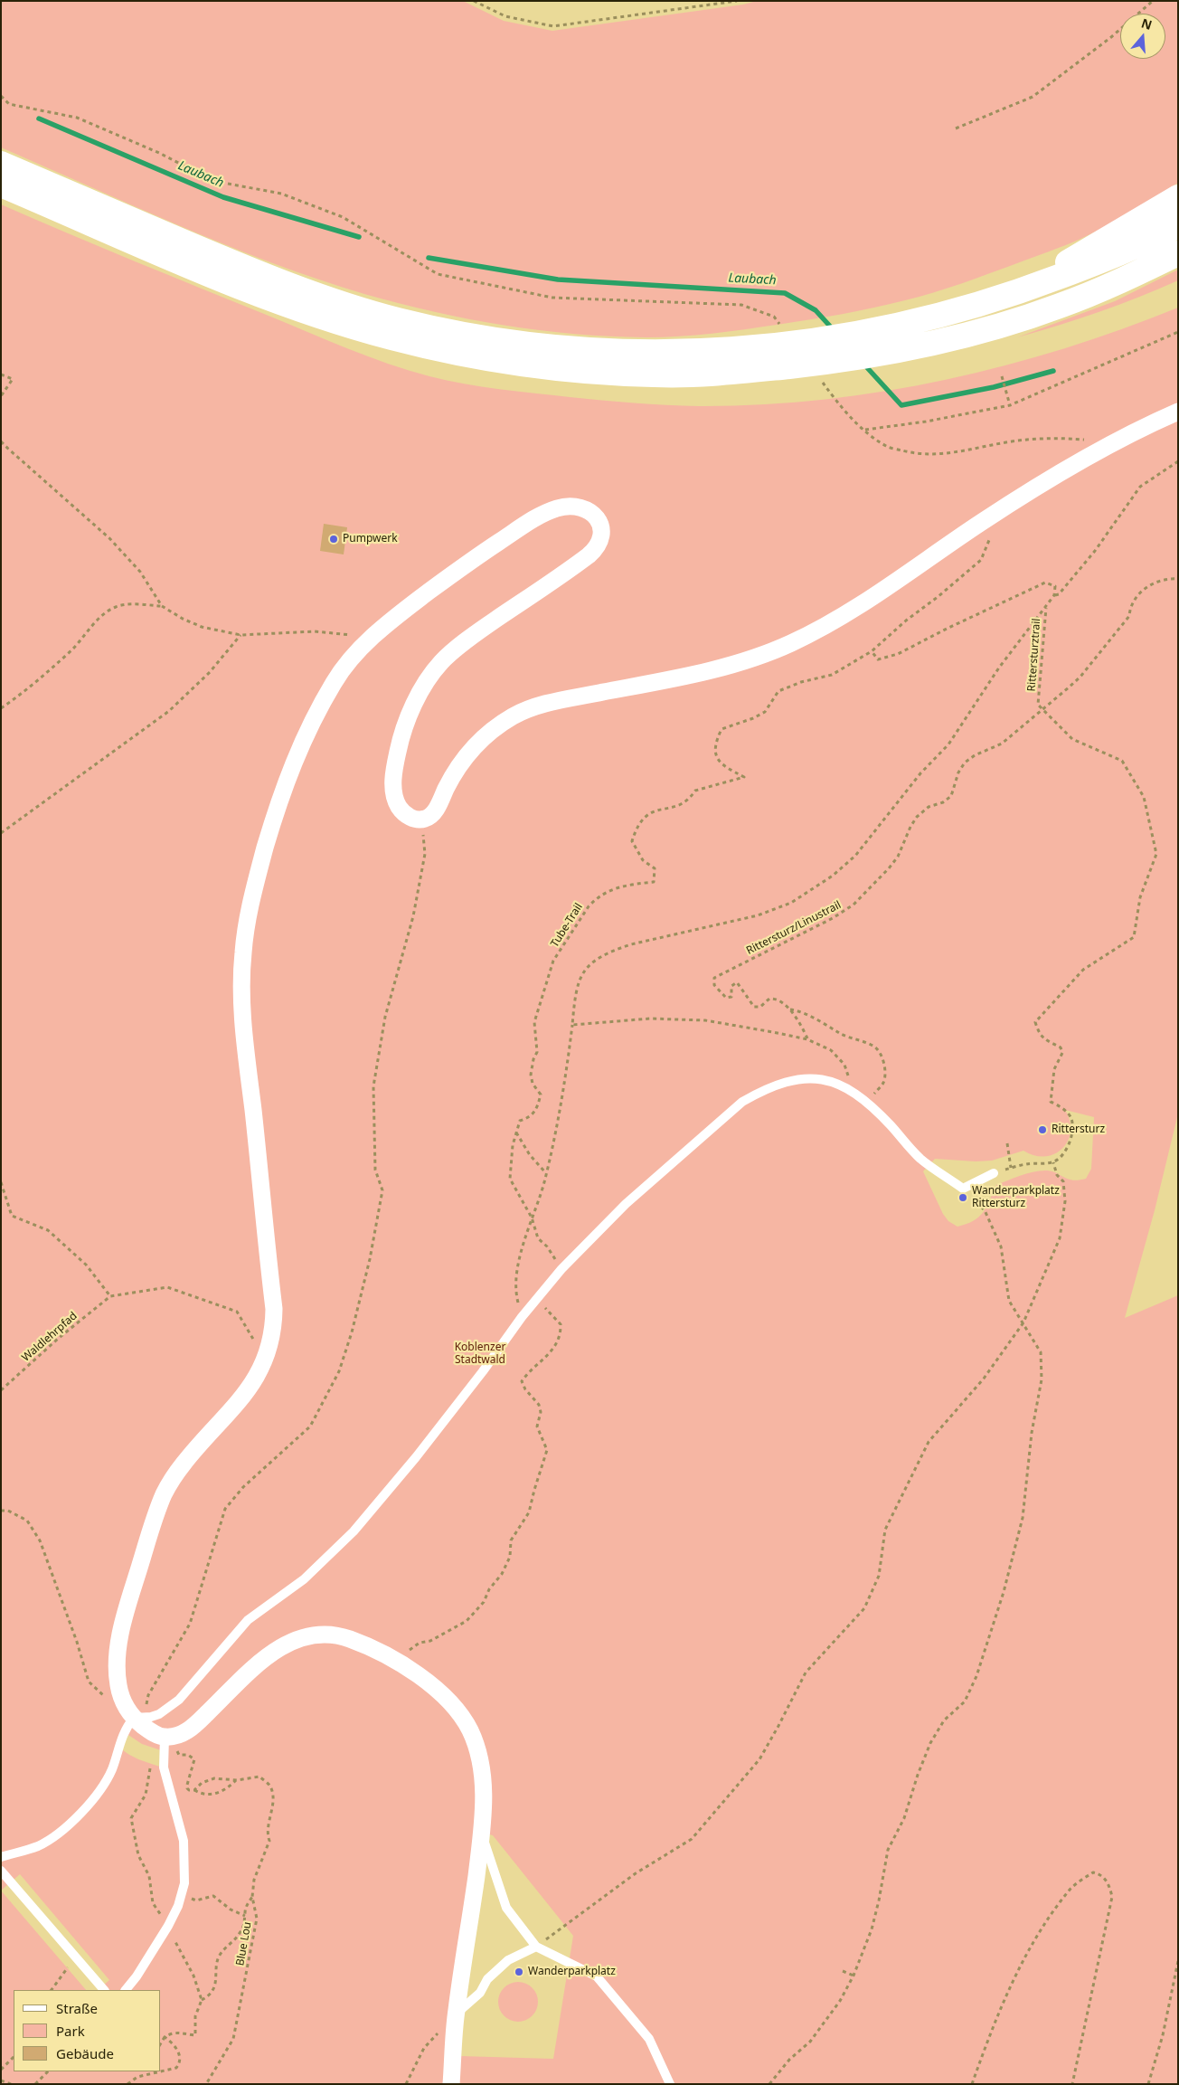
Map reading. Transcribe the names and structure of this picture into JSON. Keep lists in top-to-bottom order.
{
  "streets": {
    "path": [
      "Rittersturztrail",
      "Tube-Trail",
      "Rittersturz/Linustrail",
      "Waldlehrpfad",
      "Blue Lou"
    ]
  },
  "crossings": [
    ["Rittersturztrail", "Rittersturz/Linustrail"]
  ],
  "water": ["Laubach"],
  "parks": ["Koblenzer Stadtwald"],
  "places": [
    "Pumpwerk",
    "Rittersturz",
    "Wanderparkplatz Rittersturz",
    "Wanderparkplatz"
  ],
  "legend": ["Straße", "Park", "Gebäude"],
  "north": "top"
}
